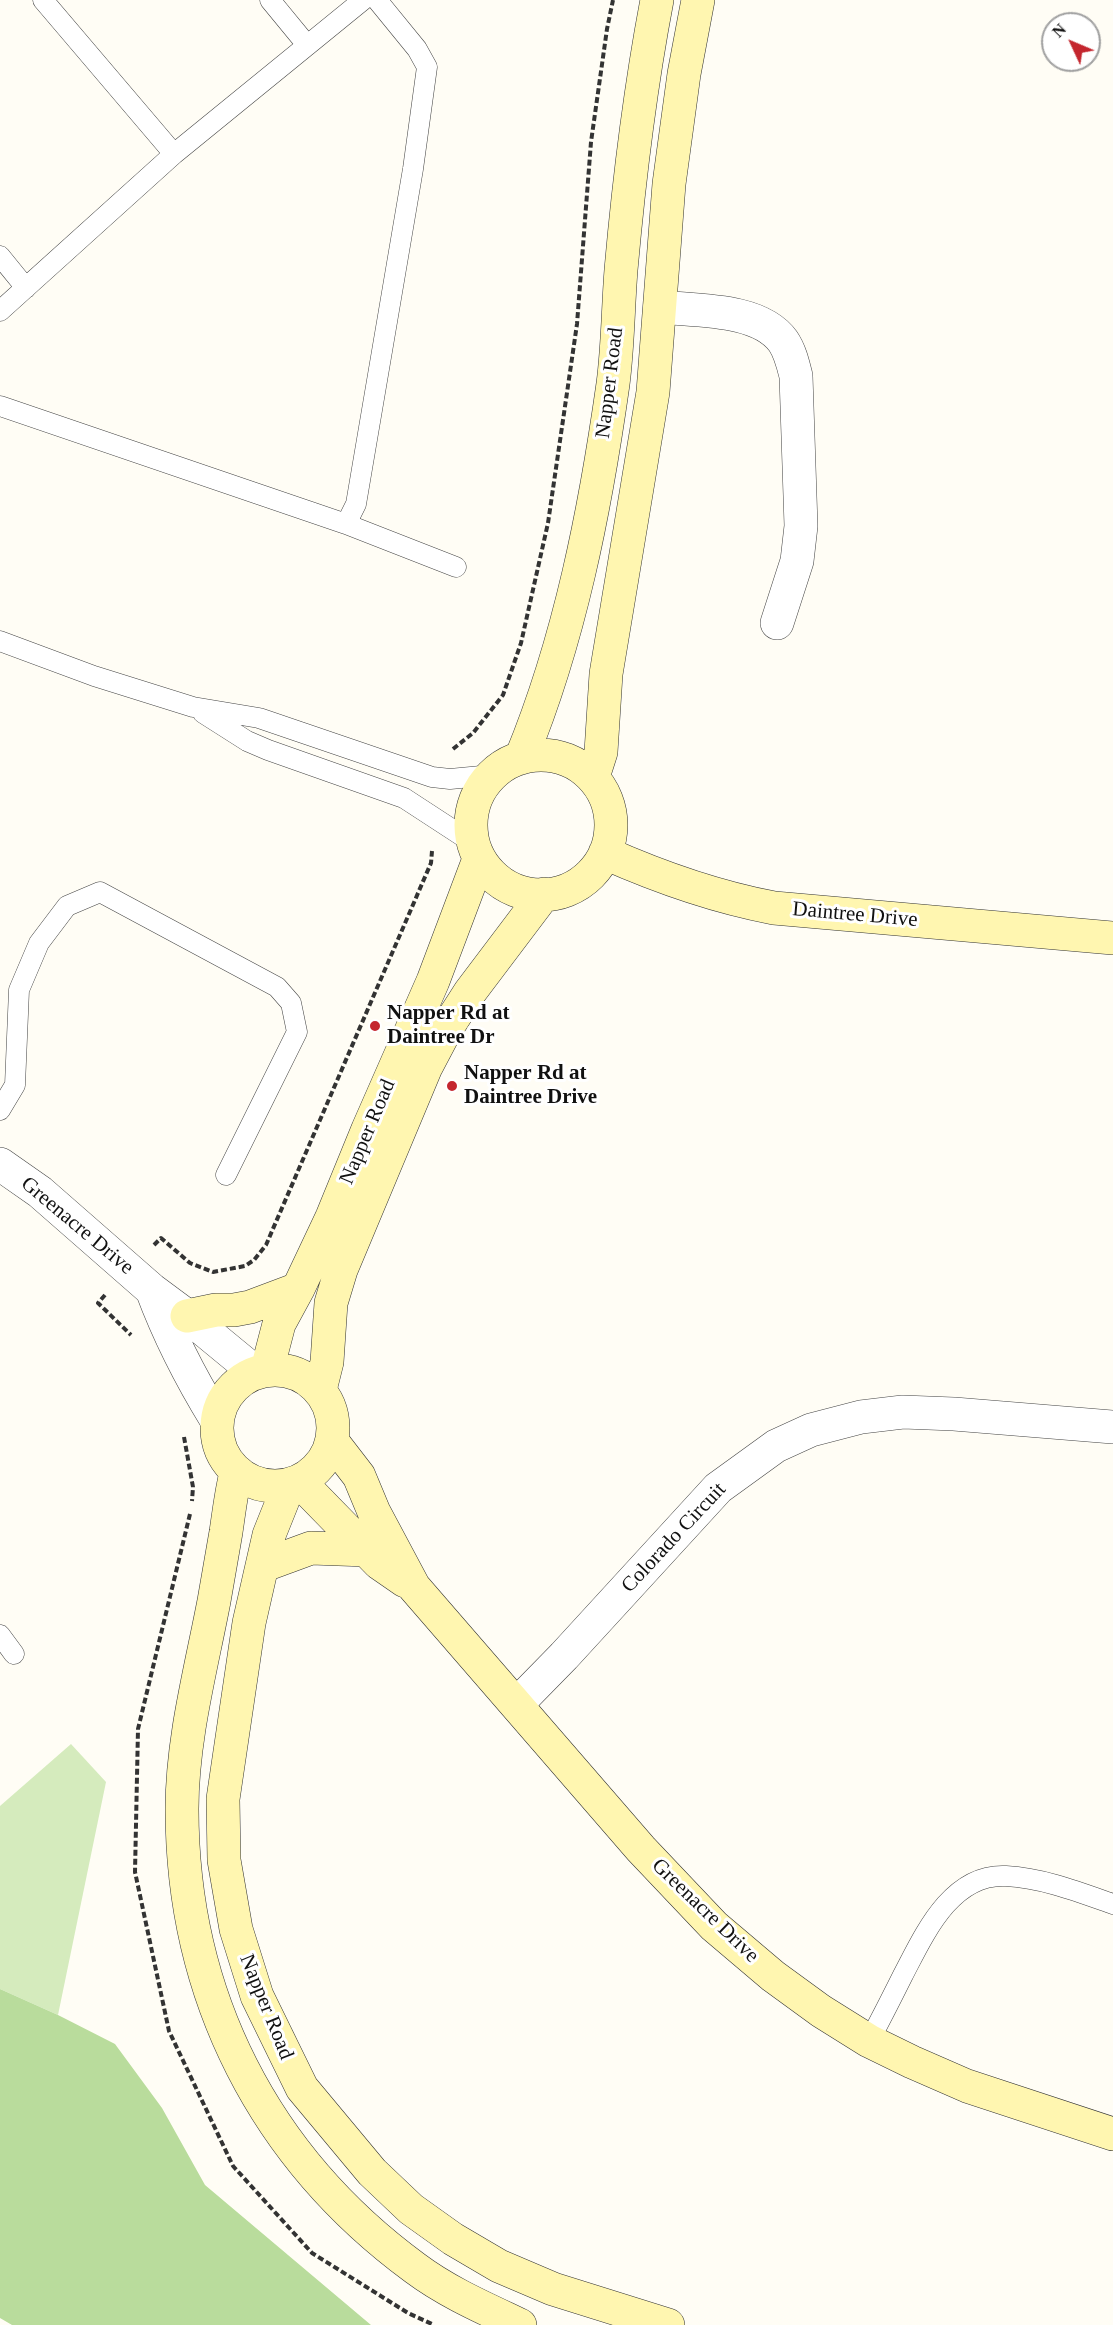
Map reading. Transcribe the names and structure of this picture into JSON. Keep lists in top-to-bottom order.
{
  "streets": {
    "main road": ["Napper Road", "Daintree Drive", "Greenacre Drive"],
    "street": ["Colorado Circuit"]
  },
  "crossings": [
    ["Napper Road", "Daintree Drive"],
    ["Napper Road", "Greenacre Drive"],
    ["Greenacre Drive", "Colorado Circuit"]
  ],
  "places": ["Napper Rd at Daintree Dr", "Napper Rd at Daintree Drive"],
  "north": "top left"
}
